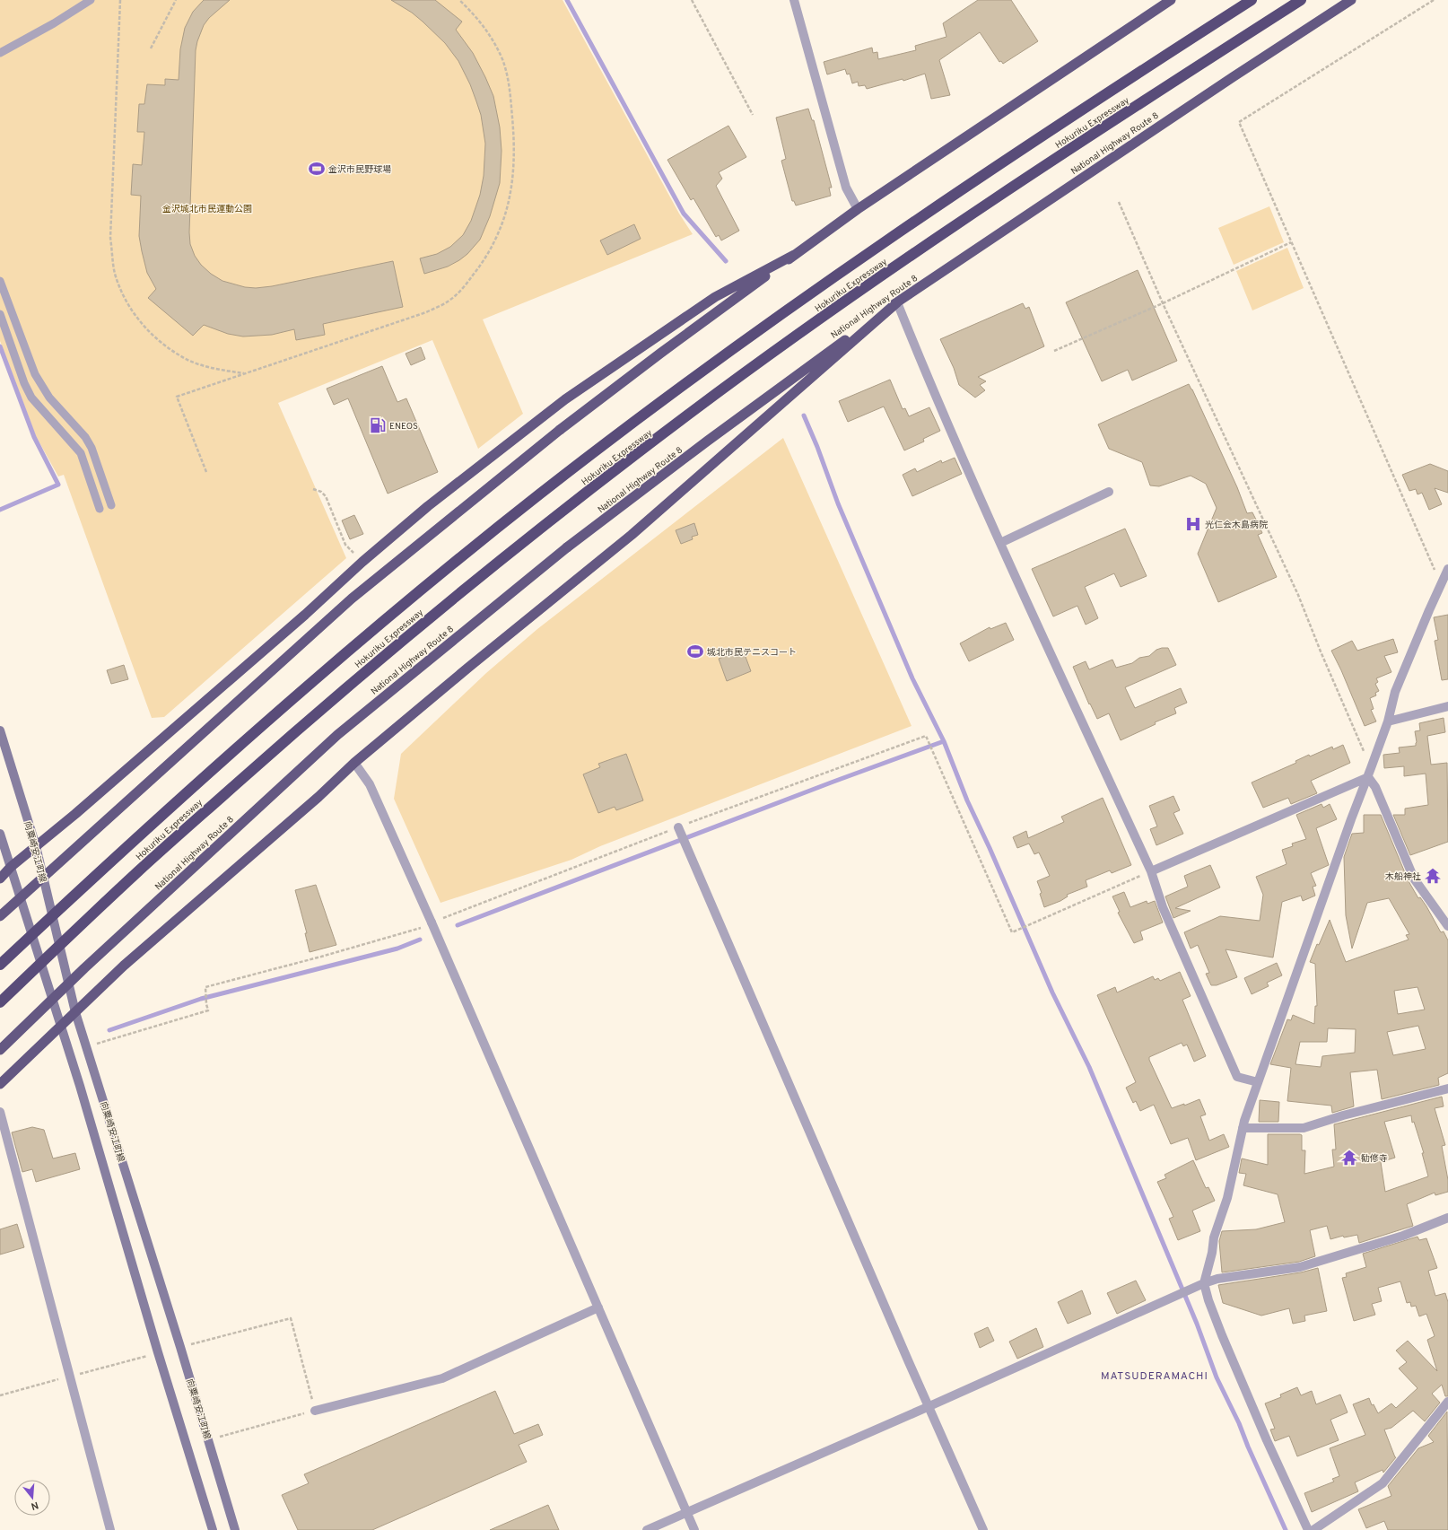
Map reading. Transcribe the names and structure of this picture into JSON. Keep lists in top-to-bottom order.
{
  "streets": {
    "highway": ["Hokuriku Expressway", "National Highway Route 8"],
    "main road": ["向粟崎安江町線"]
  },
  "districts": ["MATSUDERAMACHI"],
  "parks": ["金沢城北市民運動公園"],
  "places": {
    "sports": ["金沢市民野球場", "城北市民テニスコート"],
    "fuel station": ["ENEOS"],
    "hospital": ["光仁会木島病院"],
    "temple": ["木船神社", "勧修寺"]
  },
  "north": "bottom"
}
